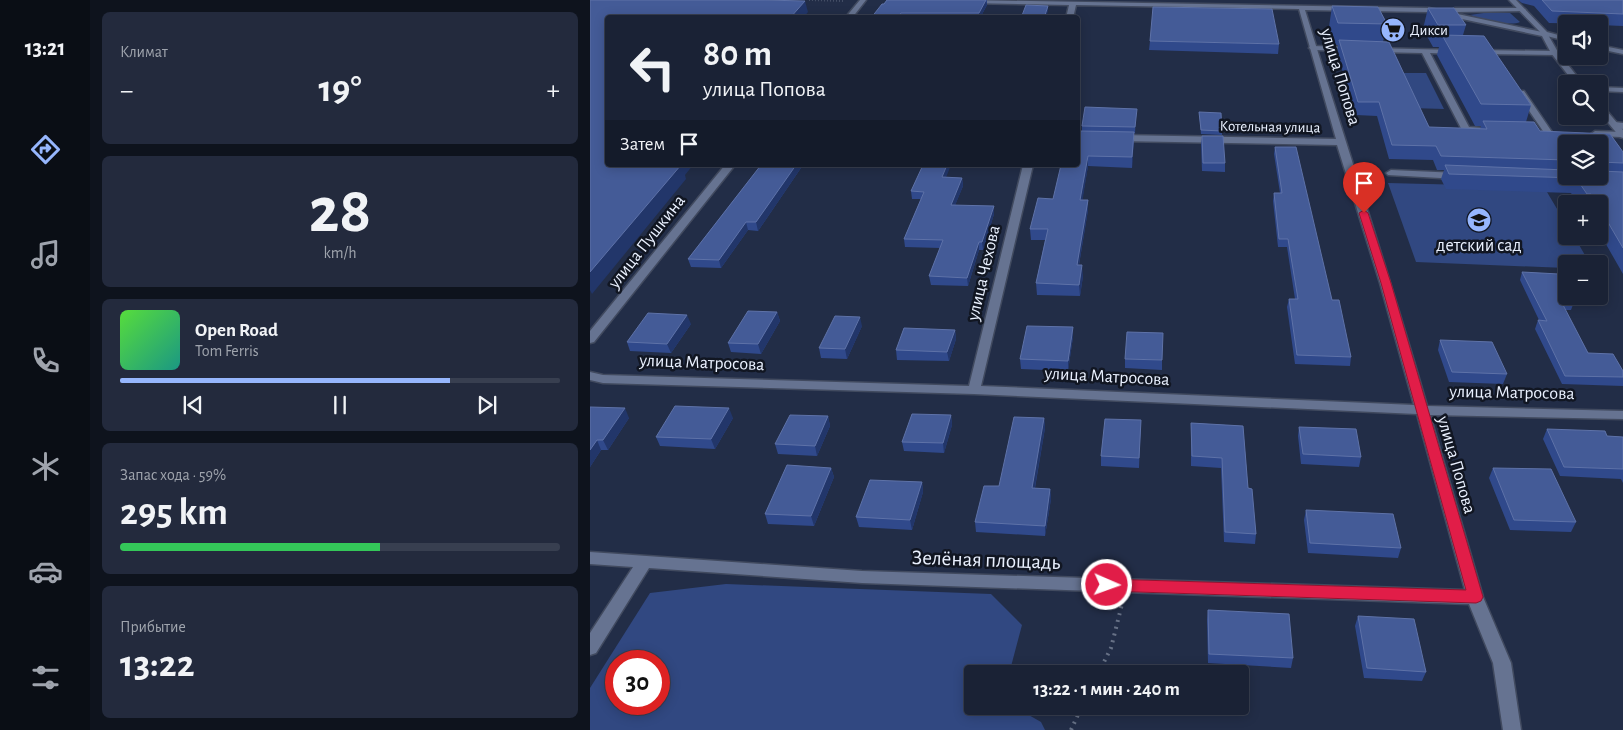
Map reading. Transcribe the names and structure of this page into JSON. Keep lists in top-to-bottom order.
{
  "streets": {
    "street": [
      "улица Попова",
      "Котельная улица",
      "улица Пушкина",
      "улица Чехова",
      "улица Матросова",
      "Зелёная площадь"
    ]
  },
  "crossings": [
    ["улица Попова", "Котельная улица"],
    ["улица Попова", "улица Матросова"],
    ["улица Попова", "Зелёная площадь"],
    ["улица Чехова", "улица Матросова"]
  ],
  "places": {
    "supermarket": ["Дикси"],
    "school or university": ["детский сад"]
  },
  "page": {
    "tabs": "13:21",
    "tile": [
      "Климат",
      ["28", "km/h"],
      ["Запас хода · 59%", "295 km"],
      ["Прибытие", "13:22"]
    ],
    "map_buttons": ["+", "−"],
    "turn": ["80 m", "улица Попова"],
    "heat": ["−", "19°", "+"],
    "then": "Затем",
    "song": ["Open Road", "Tom Ferris"],
    "limit": "30",
    "trip": "13:22 · 1 мин · 240 m"
  }
}
